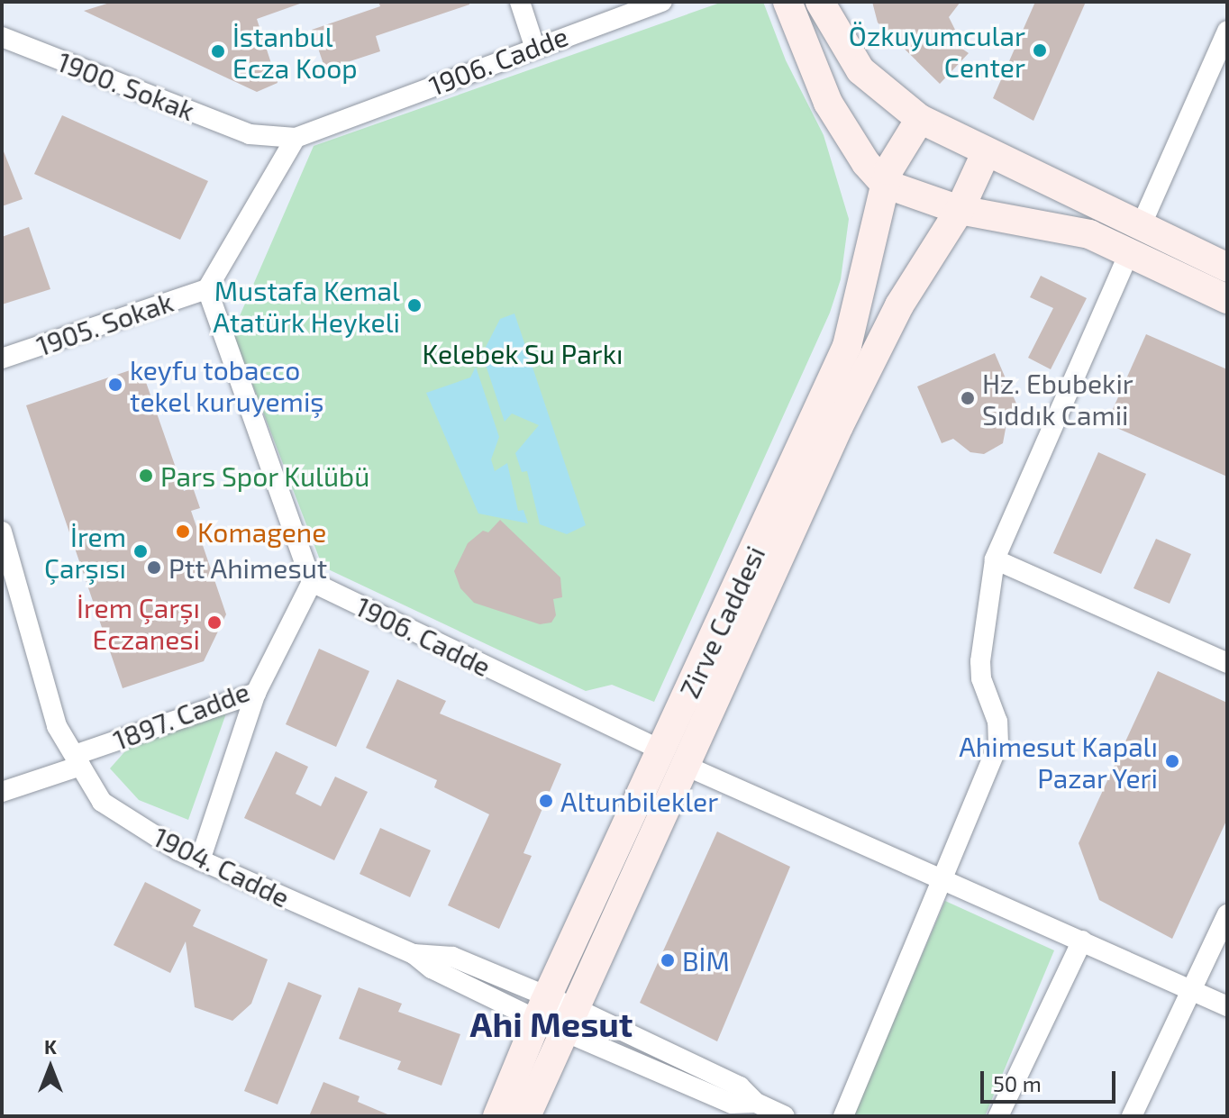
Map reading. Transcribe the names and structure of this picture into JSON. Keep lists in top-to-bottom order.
{
  "streets": {
    "main road": ["Zirve Caddesi"],
    "street": [
      "1906. Cadde",
      "1900. Sokak",
      "1905. Sokak",
      "1897. Cadde",
      "1904. Cadde"
    ]
  },
  "crossings": [
    ["1906. Cadde", "1900. Sokak"],
    ["1906. Cadde", "Zirve Caddesi"],
    ["1906. Cadde", "1897. Cadde"],
    ["Zirve Caddesi", "1904. Cadde"],
    ["1897. Cadde", "1904. Cadde"]
  ],
  "districts": ["Ahi Mesut"],
  "parks": ["Kelebek Su Parkı"],
  "places": [
    "Özkuyumcular Center",
    "İstanbul Ecza Koop",
    "Mustafa Kemal Atatürk Heykeli",
    "keyfu tobacco tekel kuruyemiş",
    "Hz. Ebubekir Sıddık Camii",
    "Pars Spor Kulübü",
    "Komagene",
    "İrem Çarşısı",
    "Ptt Ahimesut",
    "İrem Çarşı Eczanesi",
    "Ahimesut Kapalı Pazar Yeri",
    "Altunbilekler",
    "BİM"
  ],
  "scale_bar": "50 m",
  "north": "top"
}
